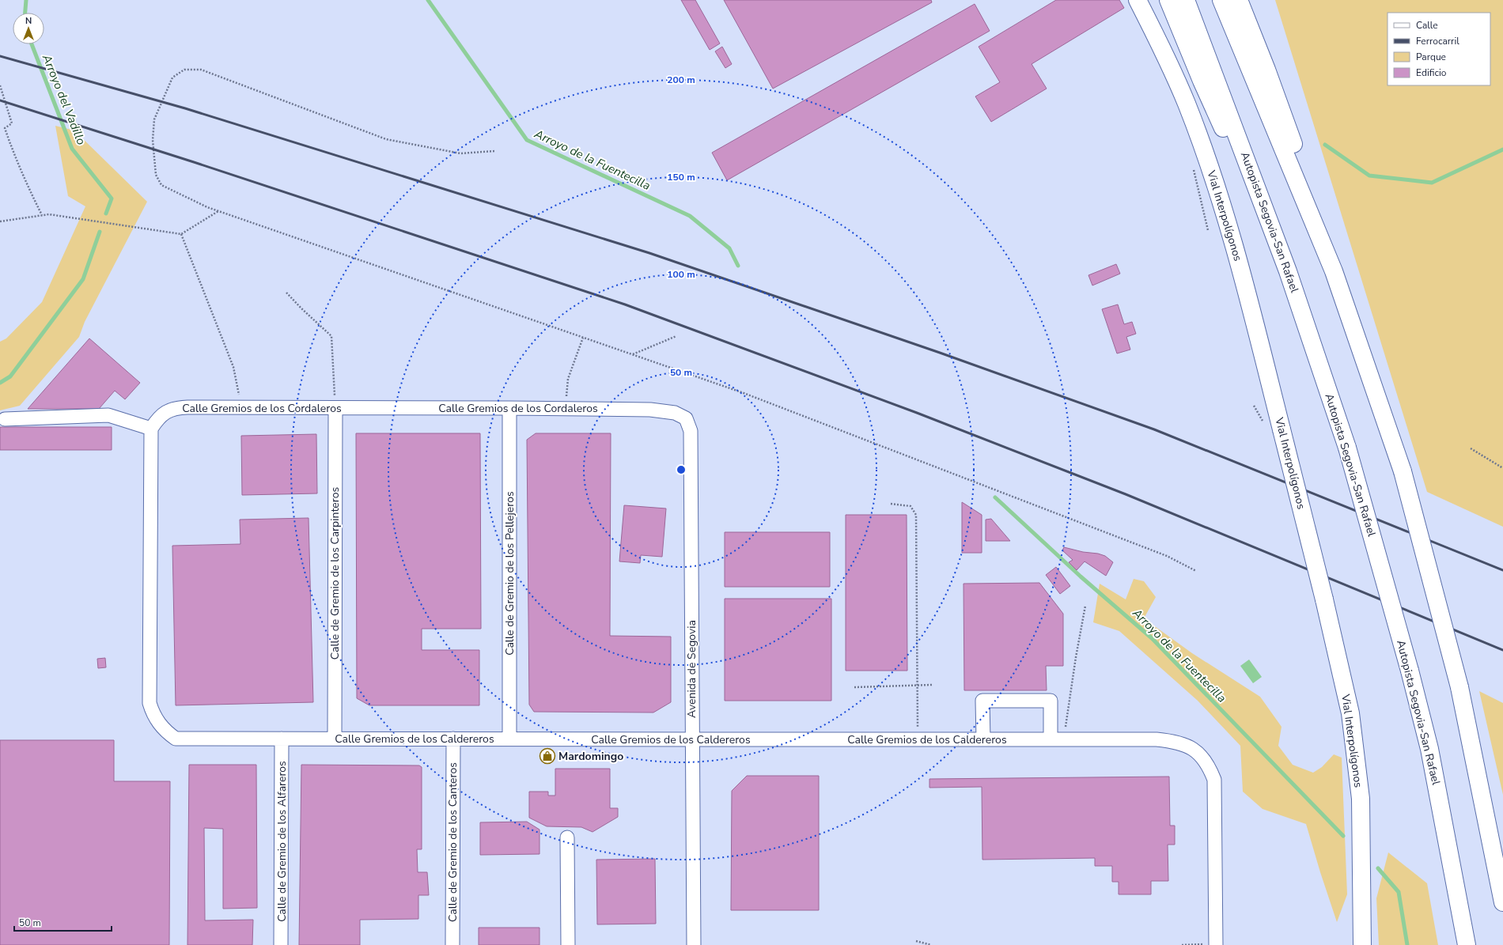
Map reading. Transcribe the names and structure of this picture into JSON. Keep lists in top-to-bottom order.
{
  "streets": {
    "main road": ["Vial Interpolígonos", "Autopista Segovia-San Rafael"],
    "street": [
      "Calle Gremios de los Cordaleros",
      "Calle de Gremio de los Carpinteros",
      "Calle de Gremio de los Pellejeros",
      "Avenida de Segovia",
      "Calle Gremios de los Caldereros",
      "Calle de Gremio de los Alfareros",
      "Calle de Gremio de los Canteros"
    ]
  },
  "crossings": [
    ["Calle Gremios de los Cordaleros", "Calle de Gremio de los Carpinteros"],
    ["Calle Gremios de los Cordaleros", "Calle de Gremio de los Pellejeros"],
    ["Calle Gremios de los Cordaleros", "Avenida de Segovia"],
    ["Calle Gremios de los Cordaleros", "Calle Gremios de los Caldereros"],
    ["Calle de Gremio de los Carpinteros", "Calle Gremios de los Caldereros"],
    ["Calle de Gremio de los Pellejeros", "Calle Gremios de los Caldereros"],
    ["Avenida de Segovia", "Calle Gremios de los Caldereros"],
    ["Calle Gremios de los Caldereros", "Calle de Gremio de los Alfareros"],
    ["Calle Gremios de los Caldereros", "Calle de Gremio de los Canteros"]
  ],
  "water": ["Arroyo del Vadillo", "Arroyo de la Fuentecilla"],
  "places": {
    "shop": ["Mardomingo"]
  },
  "legend": [
    "Calle",
    "Ferrocarril",
    "Parque",
    "Edificio"
  ],
  "scale_bar": "50 m",
  "north": "top",
  "rings": [
    "200 m",
    "150 m",
    "100 m",
    "50 m"
  ]
}
